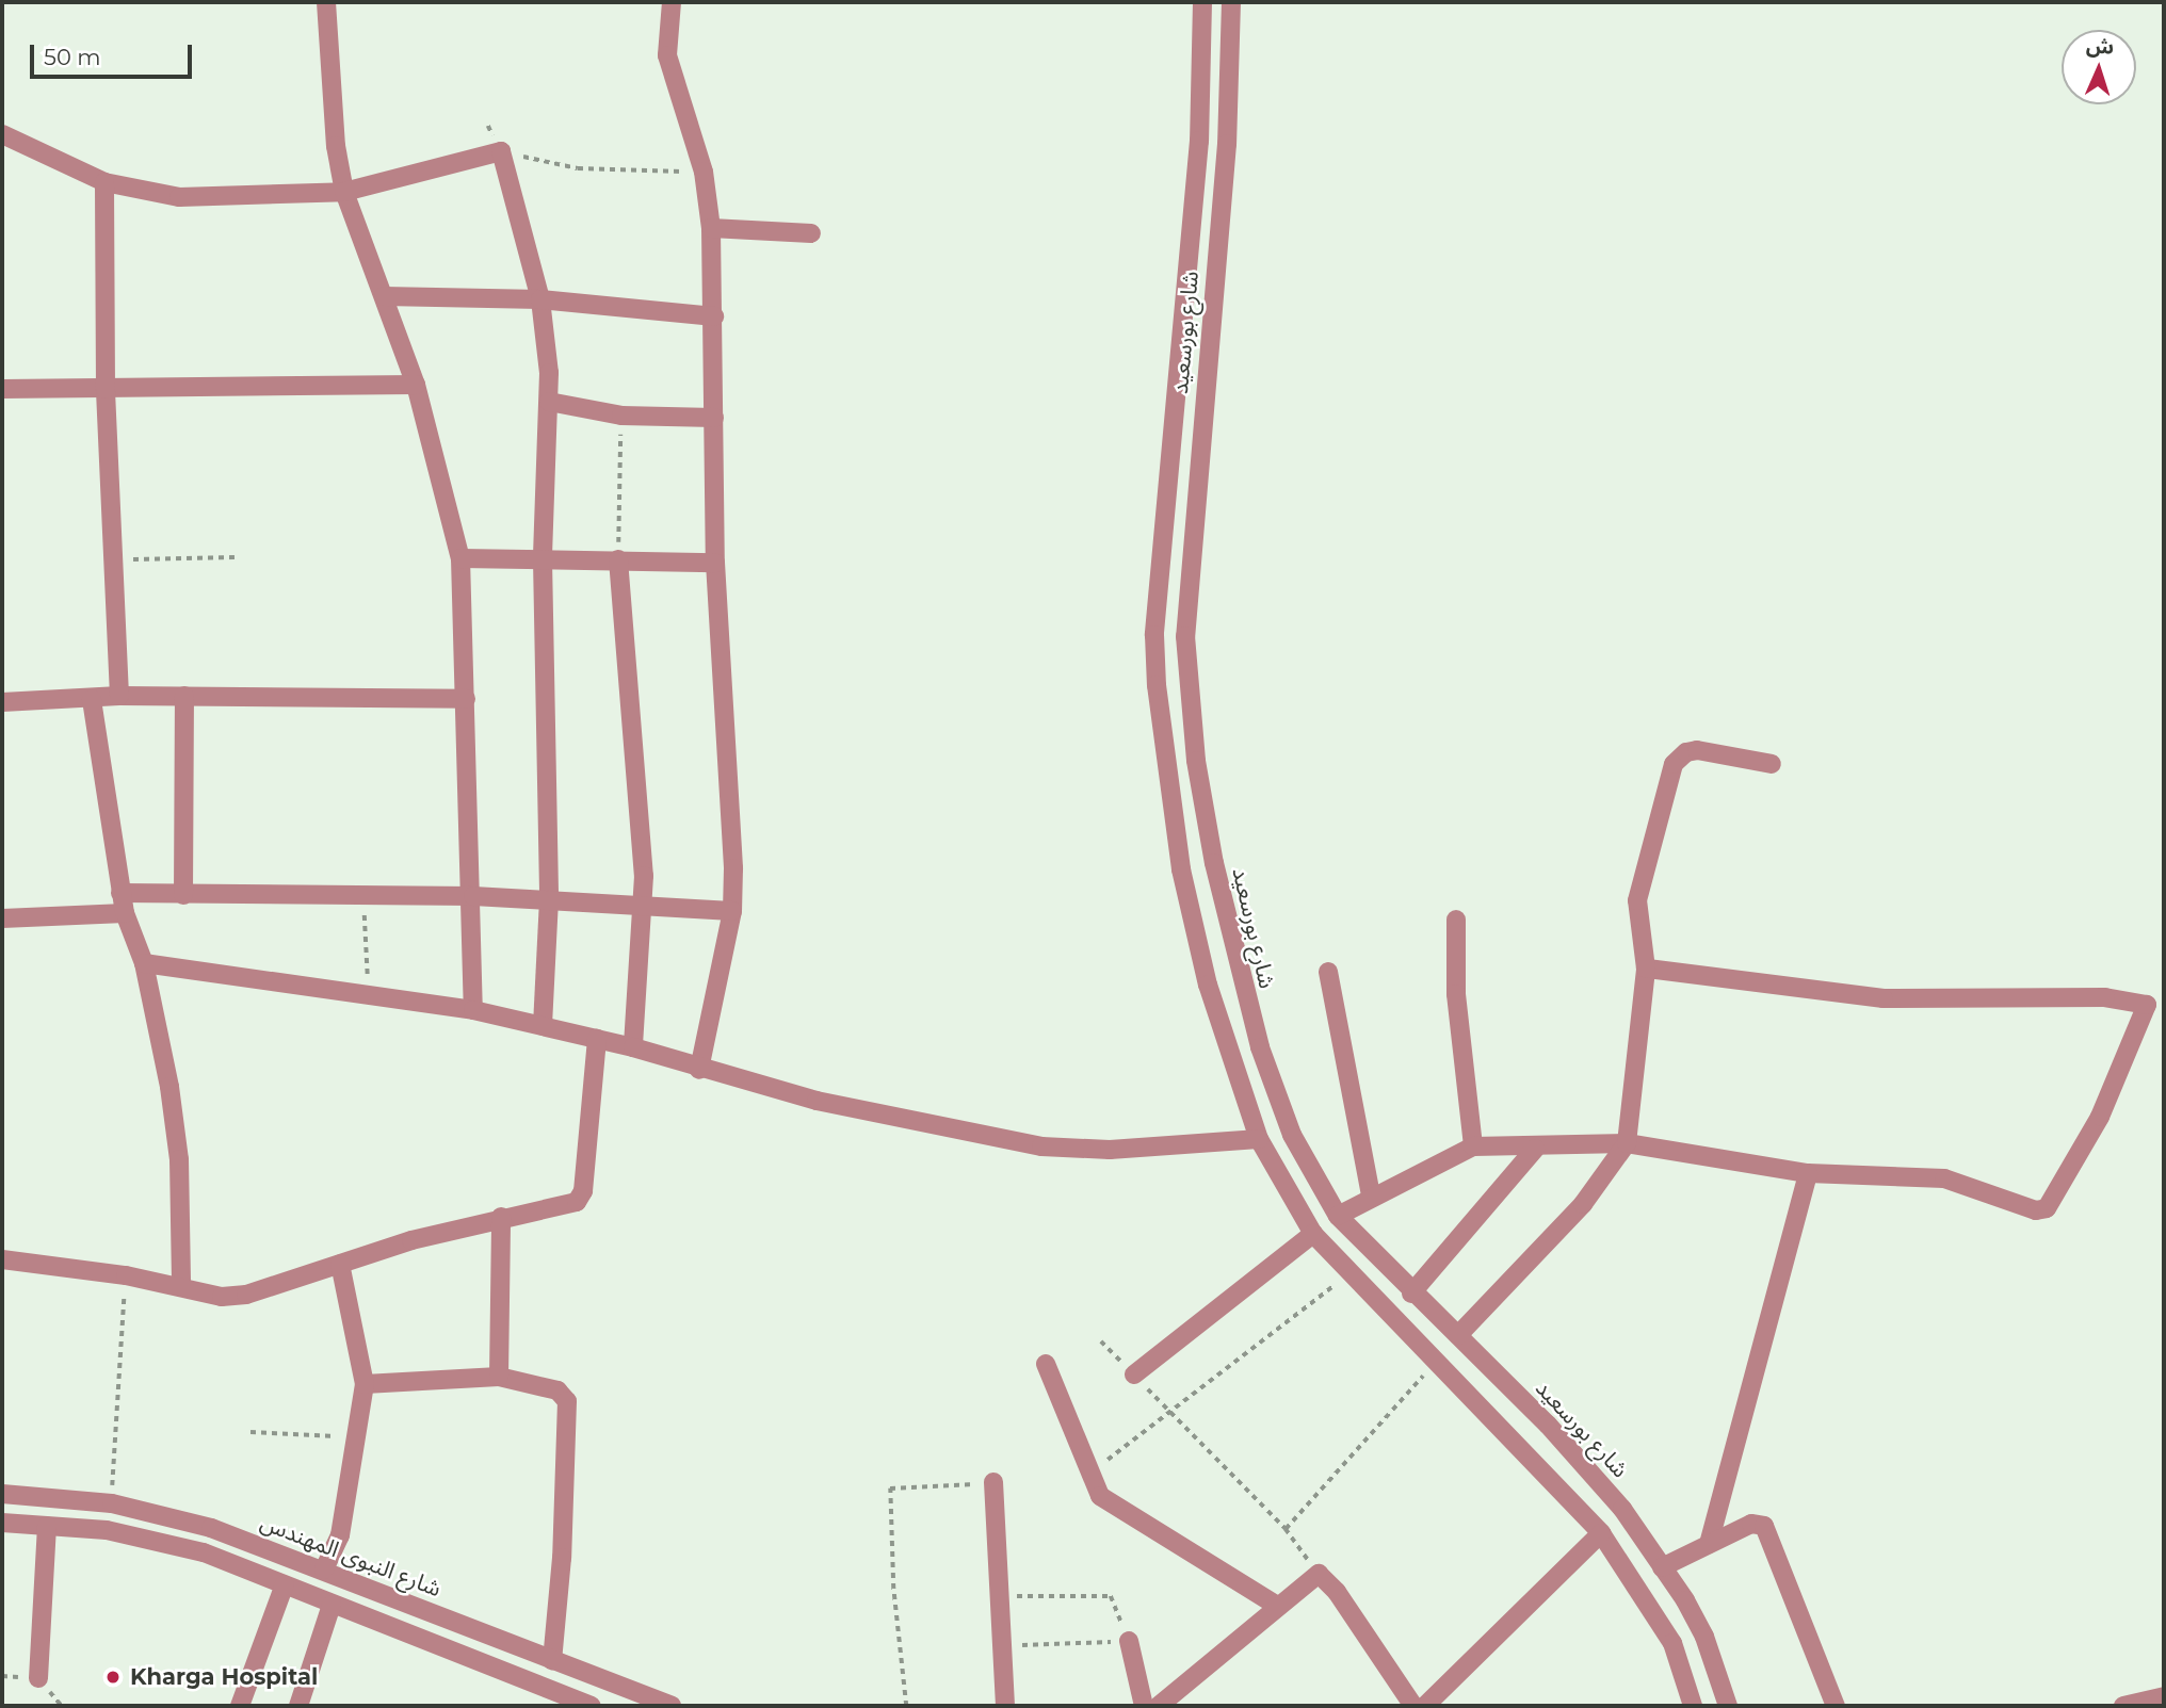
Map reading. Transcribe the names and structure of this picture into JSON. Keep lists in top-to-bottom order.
{
  "streets": {
    "street": ["شارع بورسعيد", "شارع النبوى المهندس"]
  },
  "places": ["Kharga Hospital"],
  "scale_bar": "50 m",
  "north": "top"
}
